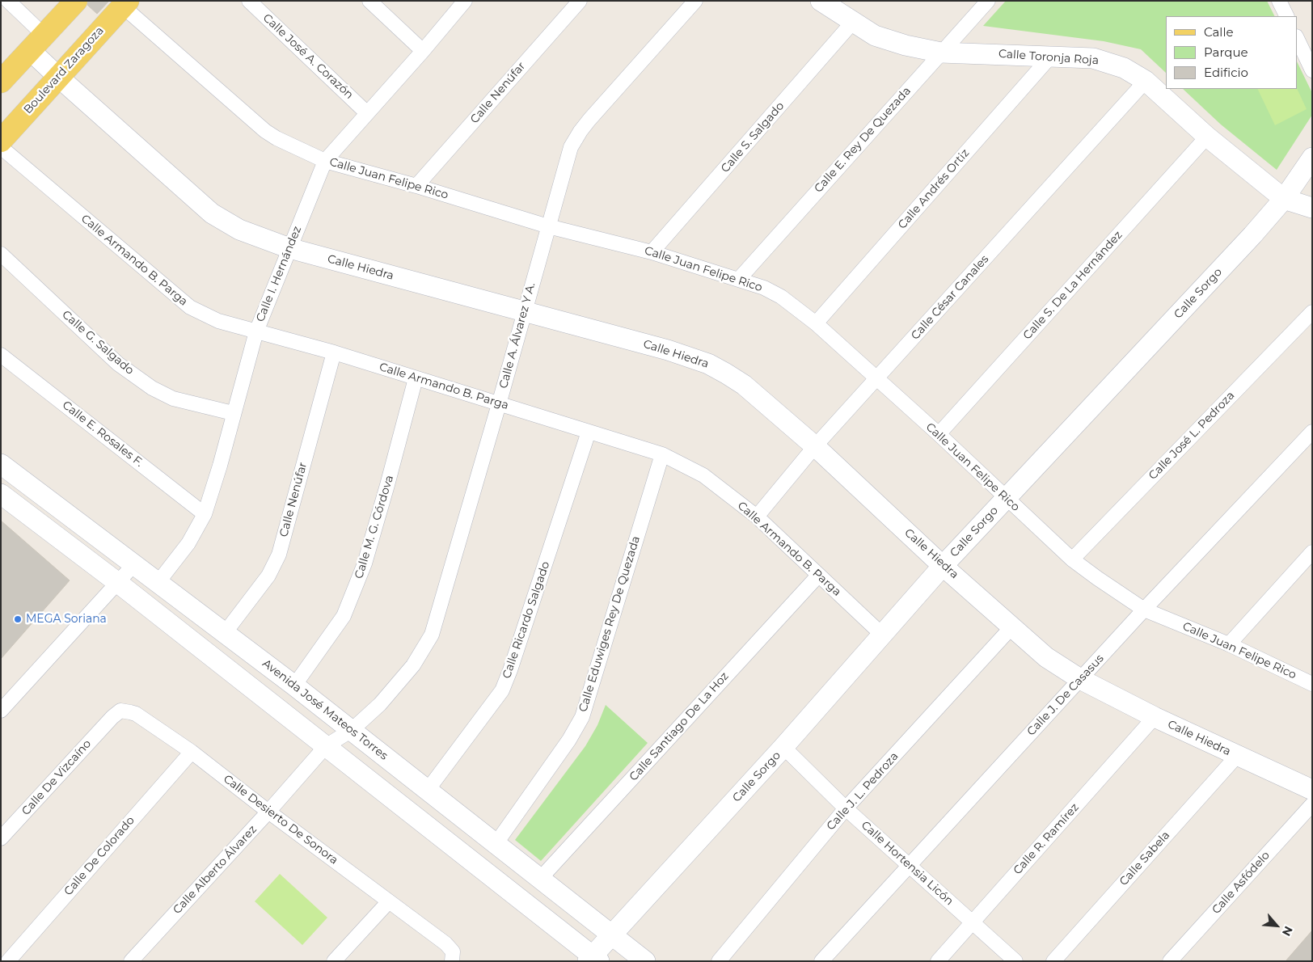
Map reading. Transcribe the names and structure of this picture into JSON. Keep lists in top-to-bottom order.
{
  "streets": {
    "main road": ["Boulevard Zaragoza"],
    "street": [
      "Calle José A. Corazón",
      "Calle Toronja Roja",
      "Calle Nenúfar",
      "Calle S. Salgado",
      "Calle E. Rey De Quezada",
      "Calle Juan Felipe Rico",
      "Calle Andrés Ortiz",
      "Calle Armando B. Parga",
      "Calle Hiedra",
      "Calle I. Hernández",
      "Calle S. De La Hernández",
      "Calle Sorgo",
      "Calle César Canales",
      "Calle A. Álvarez Y A.",
      "Calle G. Salgado",
      "Calle E. Rosales F.",
      "Calle José L. Pedroza",
      "Calle M. G. Córdova",
      "Calle Ricardo Salgado",
      "Calle Eduwiges Rey De Quezada",
      "Calle J. De Casasus",
      "Avenida José Mateos Torres",
      "Calle Santiago De La Hoz",
      "Calle De Vizcaíno",
      "Calle J. L. Pedroza",
      "Calle Desierto De Sonora",
      "Calle R. Ramírez",
      "Calle De Colorado",
      "Calle Sabela",
      "Calle Hortensia Licón",
      "Calle Alberto Álvarez",
      "Calle Asfódelo"
    ]
  },
  "crossings": [
    ["Calle José A. Corazón", "Calle I. Hernández"],
    ["Calle Toronja Roja", "Calle S. Salgado"],
    ["Calle Toronja Roja", "Calle E. Rey De Quezada"],
    ["Calle Toronja Roja", "Calle Andrés Ortiz"],
    ["Calle Toronja Roja", "Calle S. De La Hernández"],
    ["Calle Toronja Roja", "Calle Sorgo"],
    ["Calle Toronja Roja", "Calle César Canales"],
    ["Boulevard Zaragoza", "Calle Juan Felipe Rico"],
    ["Boulevard Zaragoza", "Calle Hiedra"],
    ["Calle Nenúfar", "Calle Juan Felipe Rico"],
    ["Calle Nenúfar", "Calle Armando B. Parga"],
    ["Calle Nenúfar", "Avenida José Mateos Torres"],
    ["Calle S. Salgado", "Calle Juan Felipe Rico"],
    ["Calle E. Rey De Quezada", "Calle Juan Felipe Rico"],
    ["Calle Juan Felipe Rico", "Calle Andrés Ortiz"],
    ["Calle Juan Felipe Rico", "Calle I. Hernández"],
    ["Calle Juan Felipe Rico", "Calle S. De La Hernández"],
    ["Calle Juan Felipe Rico", "Calle Sorgo"],
    ["Calle Juan Felipe Rico", "Calle César Canales"],
    ["Calle Juan Felipe Rico", "Calle A. Álvarez Y A."],
    ["Calle Juan Felipe Rico", "Calle José L. Pedroza"],
    ["Calle Juan Felipe Rico", "Calle J. De Casasus"],
    ["Calle Armando B. Parga", "Calle I. Hernández"],
    ["Calle Armando B. Parga", "Calle Sorgo"],
    ["Calle Armando B. Parga", "Calle César Canales"],
    ["Calle Armando B. Parga", "Calle A. Álvarez Y A."],
    ["Calle Armando B. Parga", "Calle M. G. Córdova"],
    ["Calle Armando B. Parga", "Calle Ricardo Salgado"],
    ["Calle Armando B. Parga", "Calle Eduwiges Rey De Quezada"],
    ["Calle Armando B. Parga", "Calle Santiago De La Hoz"],
    ["Calle Hiedra", "Calle I. Hernández"],
    ["Calle Hiedra", "Calle Sorgo"],
    ["Calle Hiedra", "Calle César Canales"],
    ["Calle Hiedra", "Calle A. Álvarez Y A."],
    ["Calle Hiedra", "Calle J. De Casasus"],
    ["Calle Hiedra", "Calle J. L. Pedroza"],
    ["Calle Hiedra", "Calle R. Ramírez"],
    ["Calle Hiedra", "Calle Sabela"],
    ["Calle I. Hernández", "Calle G. Salgado"],
    ["Calle I. Hernández", "Calle E. Rosales F."],
    ["Calle I. Hernández", "Avenida José Mateos Torres"],
    ["Calle Sorgo", "Avenida José Mateos Torres"],
    ["Calle Sorgo", "Calle Hortensia Licón"],
    ["Calle A. Álvarez Y A.", "Avenida José Mateos Torres"],
    ["Calle A. Álvarez Y A.", "Calle Alberto Álvarez"],
    ["Calle M. G. Córdova", "Avenida José Mateos Torres"],
    ["Calle Ricardo Salgado", "Avenida José Mateos Torres"],
    ["Calle Eduwiges Rey De Quezada", "Avenida José Mateos Torres"],
    ["Calle J. De Casasus", "Calle Hortensia Licón"],
    ["Avenida José Mateos Torres", "Calle Santiago De La Hoz"],
    ["Avenida José Mateos Torres", "Calle Alberto Álvarez"],
    ["Calle De Vizcaíno", "Calle Desierto De Sonora"],
    ["Calle J. L. Pedroza", "Calle Hortensia Licón"],
    ["Calle Desierto De Sonora", "Calle De Colorado"],
    ["Calle Desierto De Sonora", "Calle Alberto Álvarez"],
    ["Calle R. Ramírez", "Calle Hortensia Licón"]
  ],
  "places": ["MEGA Soriana"],
  "legend": ["Calle", "Parque", "Edificio"],
  "north": "bottom right"
}
